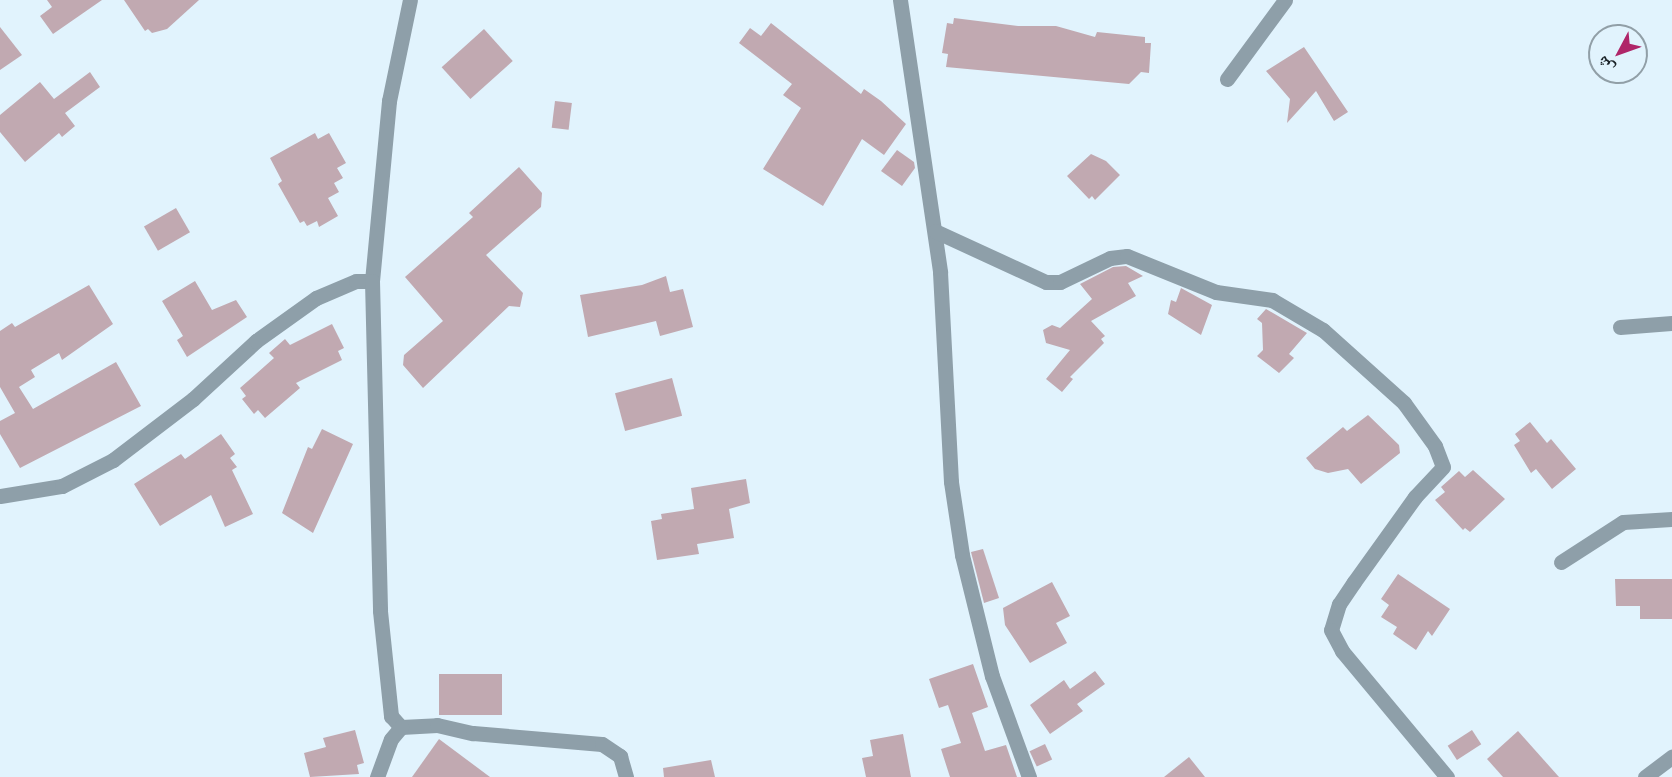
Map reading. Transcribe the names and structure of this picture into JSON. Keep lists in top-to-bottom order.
{
  "north": "bottom left"
}
